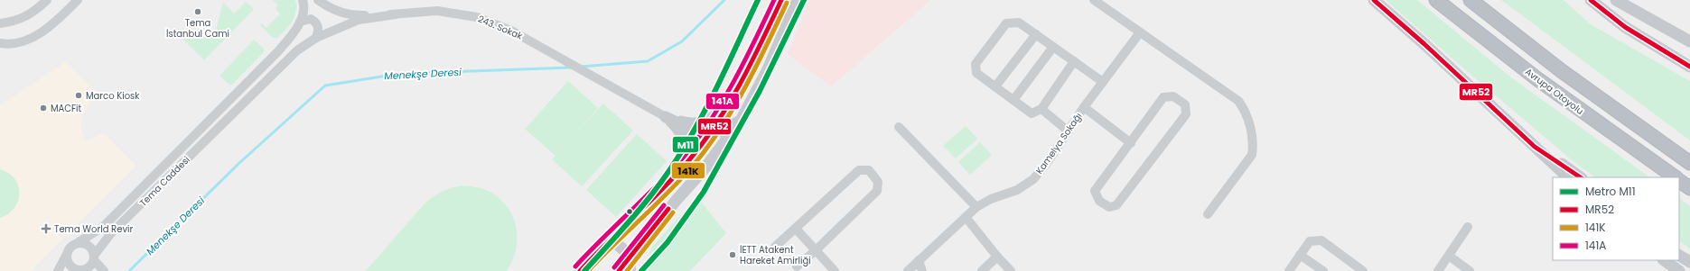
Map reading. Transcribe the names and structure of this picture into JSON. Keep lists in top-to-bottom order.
{
  "streets": {
    "highway": ["Avrupa Otoyolu"],
    "street": ["243. Sokak", "Kamelya Sokağı", "Tema Caddesi"]
  },
  "water": ["Menekşe Deresi"],
  "places": {
    "other": [
      "Tema İstanbul Cami",
      "Marco Kiosk",
      "MACFit",
      "İETT Atakent Hareket Amirliği"
    ],
    "health": ["Tema World Revir"]
  },
  "lines": [
    "metro line M11",
    "transit line MR52",
    "transit line 141A",
    "transit line 141K"
  ],
  "legend": [
    "Metro M11",
    "MR52",
    "141K",
    "141A"
  ]
}
